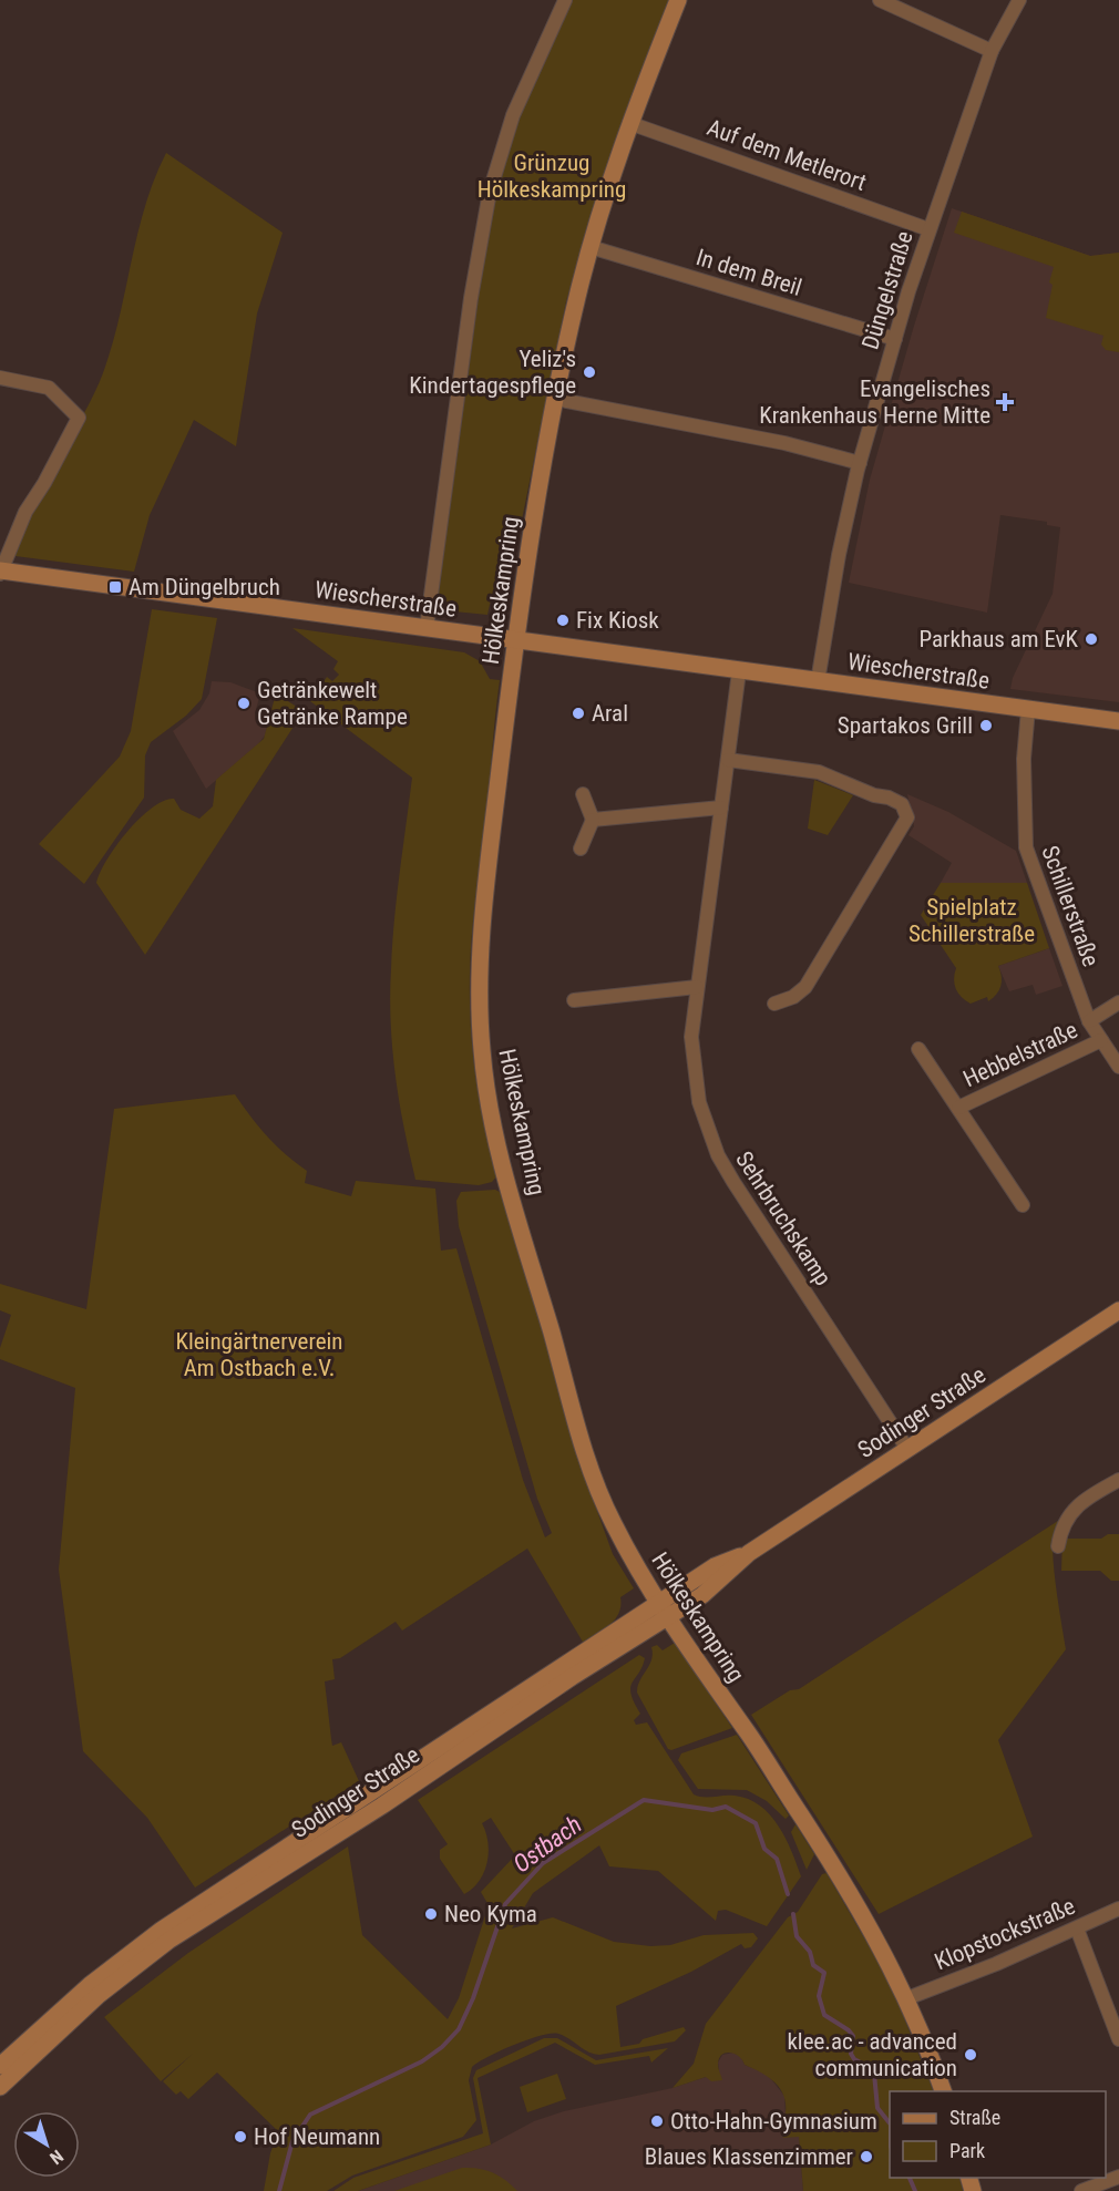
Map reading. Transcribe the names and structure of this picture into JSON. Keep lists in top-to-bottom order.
{
  "streets": {
    "main road": ["Hölkeskampring", "Wiescherstraße", "Sodinger Straße"],
    "street": [
      "Auf dem Metlerort",
      "In dem Breil",
      "Düngelstraße",
      "Schillerstraße",
      "Hebbelstraße",
      "Sehrbruchskamp",
      "Klopstockstraße"
    ]
  },
  "crossings": [
    ["Auf dem Metlerort", "Düngelstraße"],
    ["Auf dem Metlerort", "Hölkeskampring"],
    ["In dem Breil", "Düngelstraße"],
    ["In dem Breil", "Hölkeskampring"],
    ["Düngelstraße", "Wiescherstraße"],
    ["Hölkeskampring", "Wiescherstraße"],
    ["Hölkeskampring", "Sodinger Straße"],
    ["Hölkeskampring", "Klopstockstraße"],
    ["Wiescherstraße", "Schillerstraße"],
    ["Wiescherstraße", "Sehrbruchskamp"],
    ["Schillerstraße", "Hebbelstraße"],
    ["Sehrbruchskamp", "Sodinger Straße"]
  ],
  "water": ["Ostbach"],
  "parks": ["Grünzug Hölkeskampring", "Spielplatz Schillerstraße", "Kleingärtnerverein Am Ostbach e.V."],
  "places": {
    "other": [
      "Yeliz's Kindertagespflege",
      "Fix Kiosk",
      "Parkhaus am EvK",
      "Getränkewelt Getränke Rampe",
      "Aral",
      "Spartakos Grill",
      "Neo Kyma",
      "klee.ac - advanced communication",
      "Otto-Hahn-Gymnasium",
      "Hof Neumann",
      "Blaues Klassenzimmer"
    ],
    "health": ["Evangelisches Krankenhaus Herne Mitte"],
    "transit": ["Am Düngelbruch"]
  },
  "legend": ["Straße", "Park"],
  "north": "bottom right"
}
